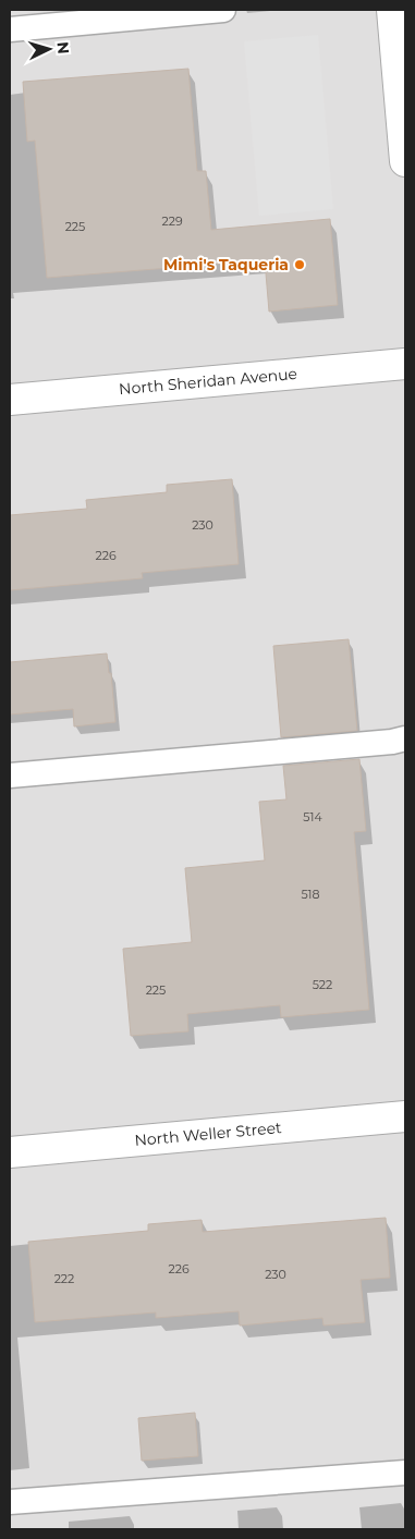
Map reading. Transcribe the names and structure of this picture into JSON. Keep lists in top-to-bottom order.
{
  "streets": {
    "street": ["North Sheridan Avenue", "North Weller Street"]
  },
  "places": ["Mimi's Taqueria"],
  "house_numbers": [
    "229",
    "225",
    "230",
    "226",
    "514",
    "518",
    "522",
    "225",
    "226",
    "230",
    "222"
  ],
  "north": "right"
}
